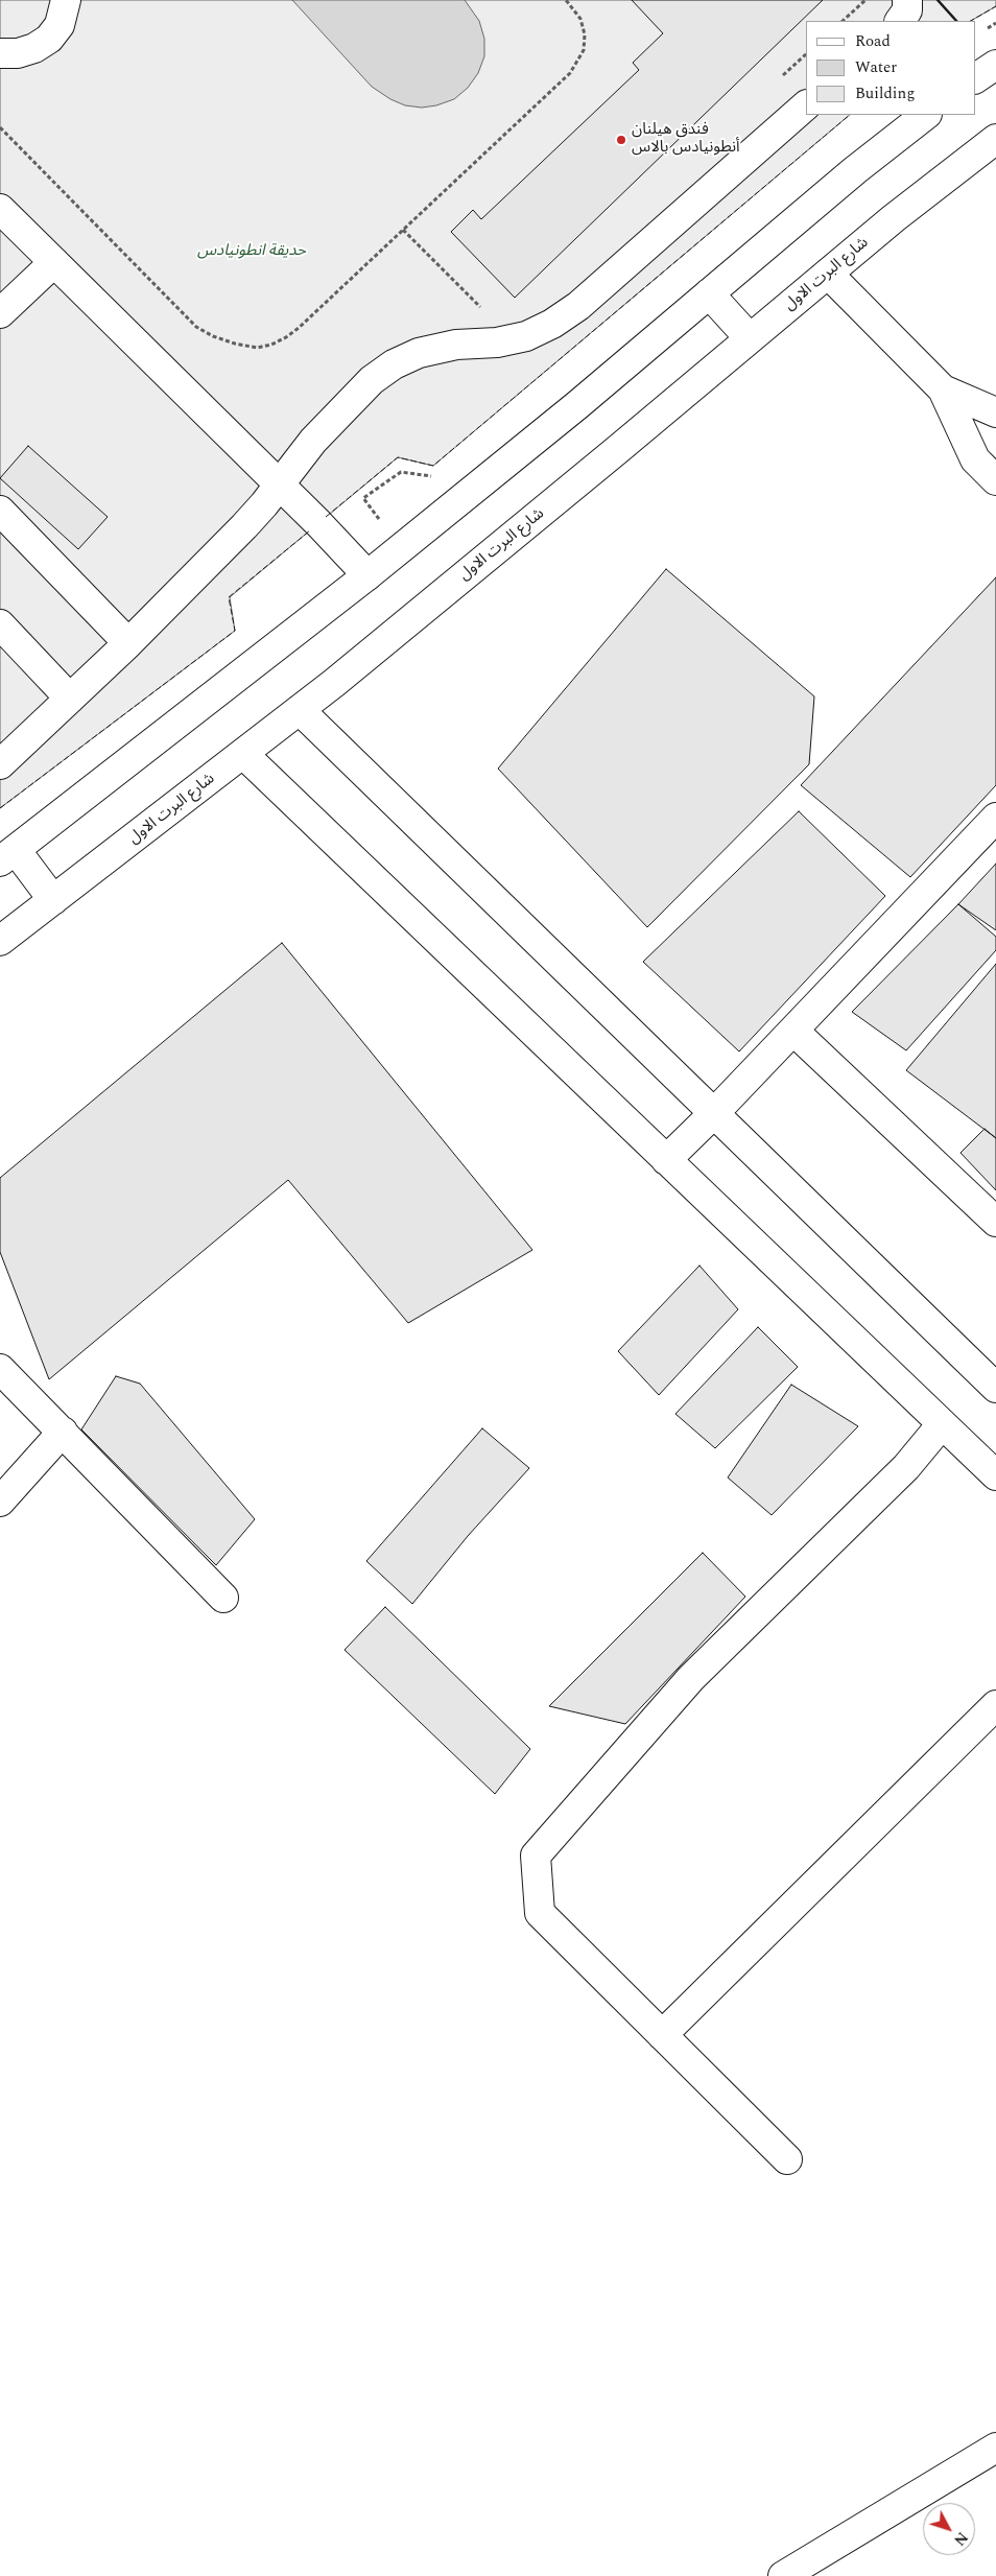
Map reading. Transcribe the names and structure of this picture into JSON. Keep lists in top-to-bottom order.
{
  "streets": {
    "main road": ["شارع البرت الاول"]
  },
  "parks": ["حديقة انطونيادس"],
  "places": ["فندق هيلنان أنطونيادس بالاس"],
  "legend": ["Road", "Water", "Building"],
  "north": "bottom right"
}
